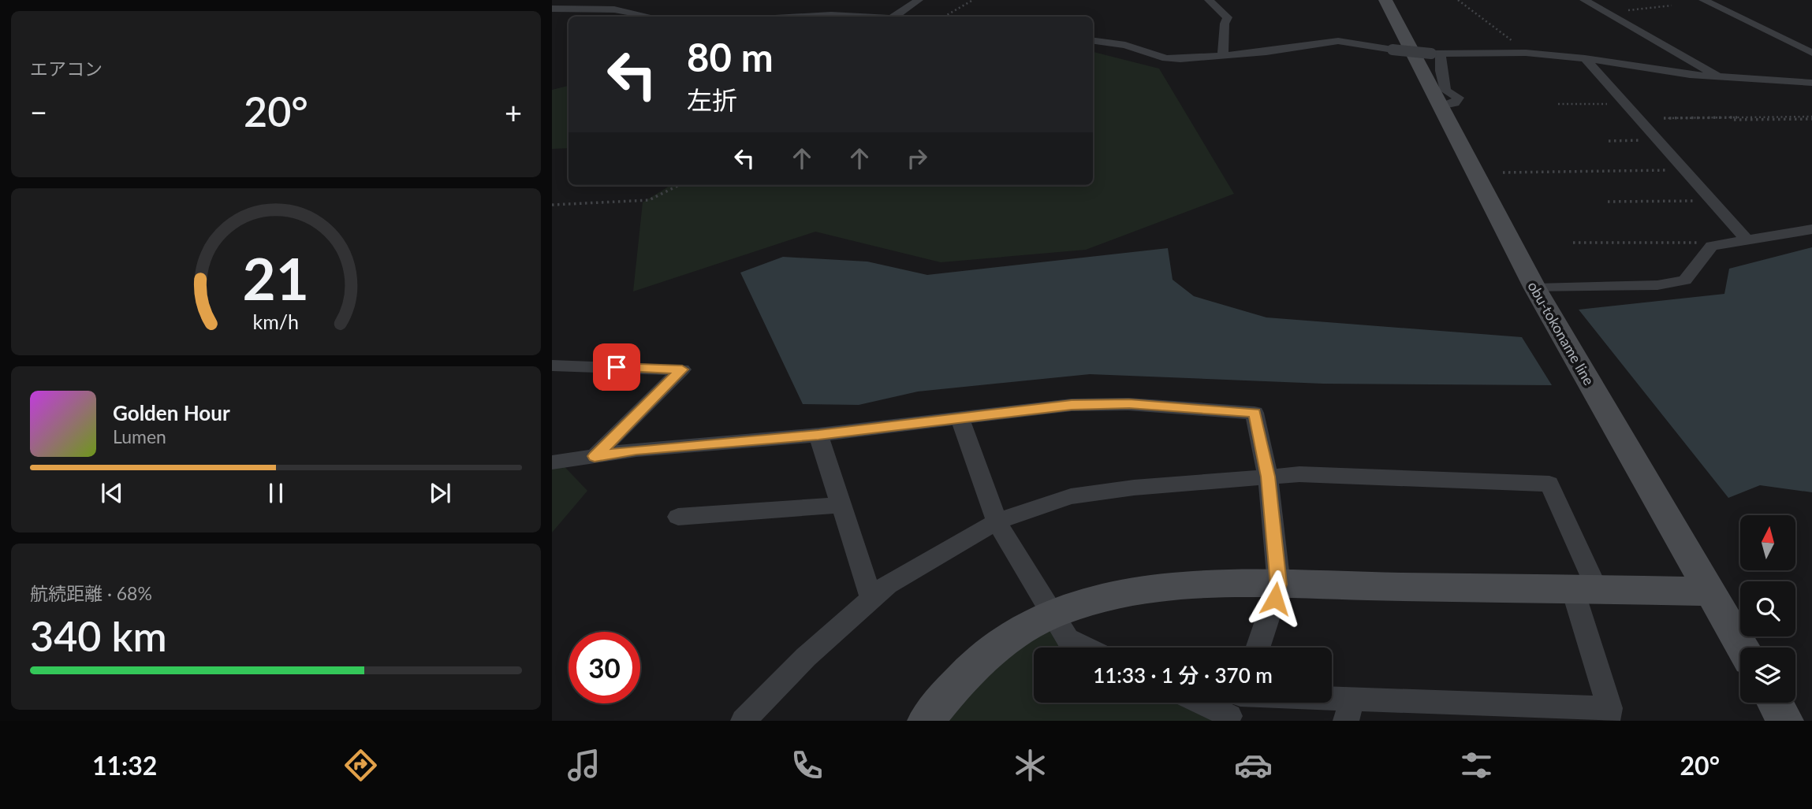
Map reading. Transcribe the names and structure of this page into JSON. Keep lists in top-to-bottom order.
{
  "streets": {
    "main road": ["obu-tokoname line"]
  },
  "north": "top",
  "page": {
    "tile": [
      "エアコン",
      ["航続距離 · 68%", "340 km"]
    ],
    "turn": ["80 m", "左折"],
    "heat": ["−", "20°", "+"],
    "song": ["Golden Hour", "Lumen"],
    "limit": "30",
    "trip": "11:33 · 1 分 · 370 m",
    "tabs": ["11:32", "20°"],
    "gauge": ["21", "km/h"]
  }
}
